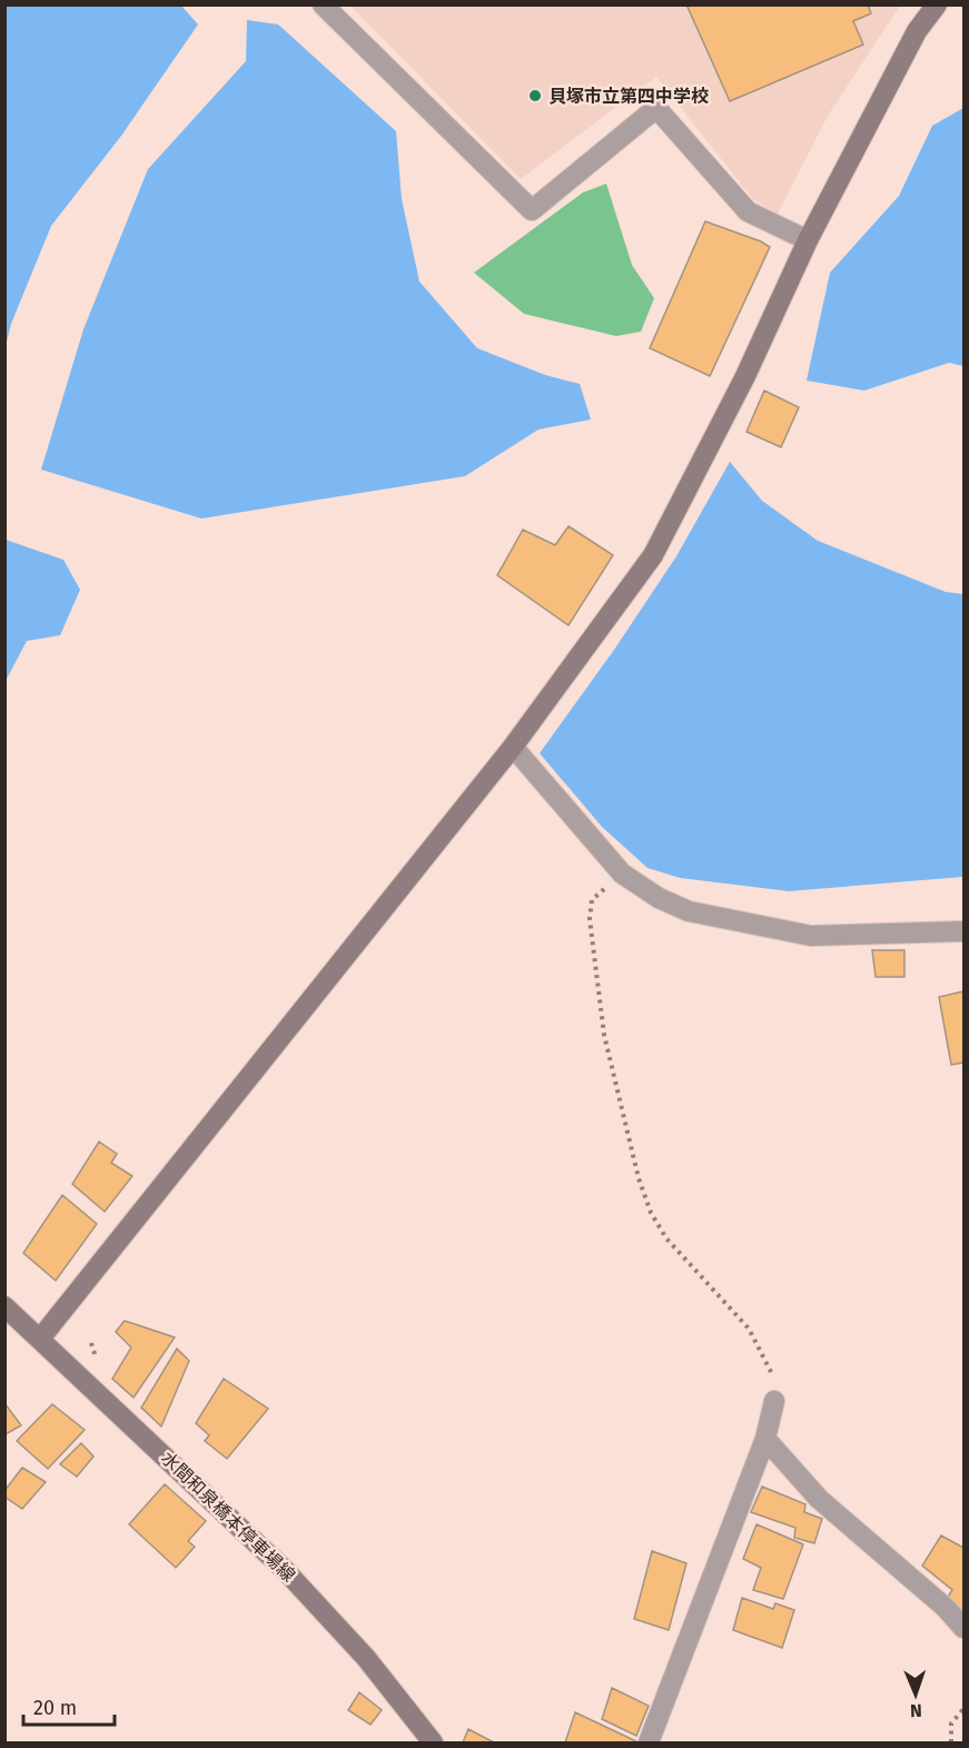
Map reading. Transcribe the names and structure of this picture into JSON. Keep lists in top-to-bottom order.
{
  "streets": {
    "street": ["水間和泉橋本停車場線"]
  },
  "places": ["貝塚市立第四中学校"],
  "scale_bar": "20 m",
  "north": "bottom"
}
